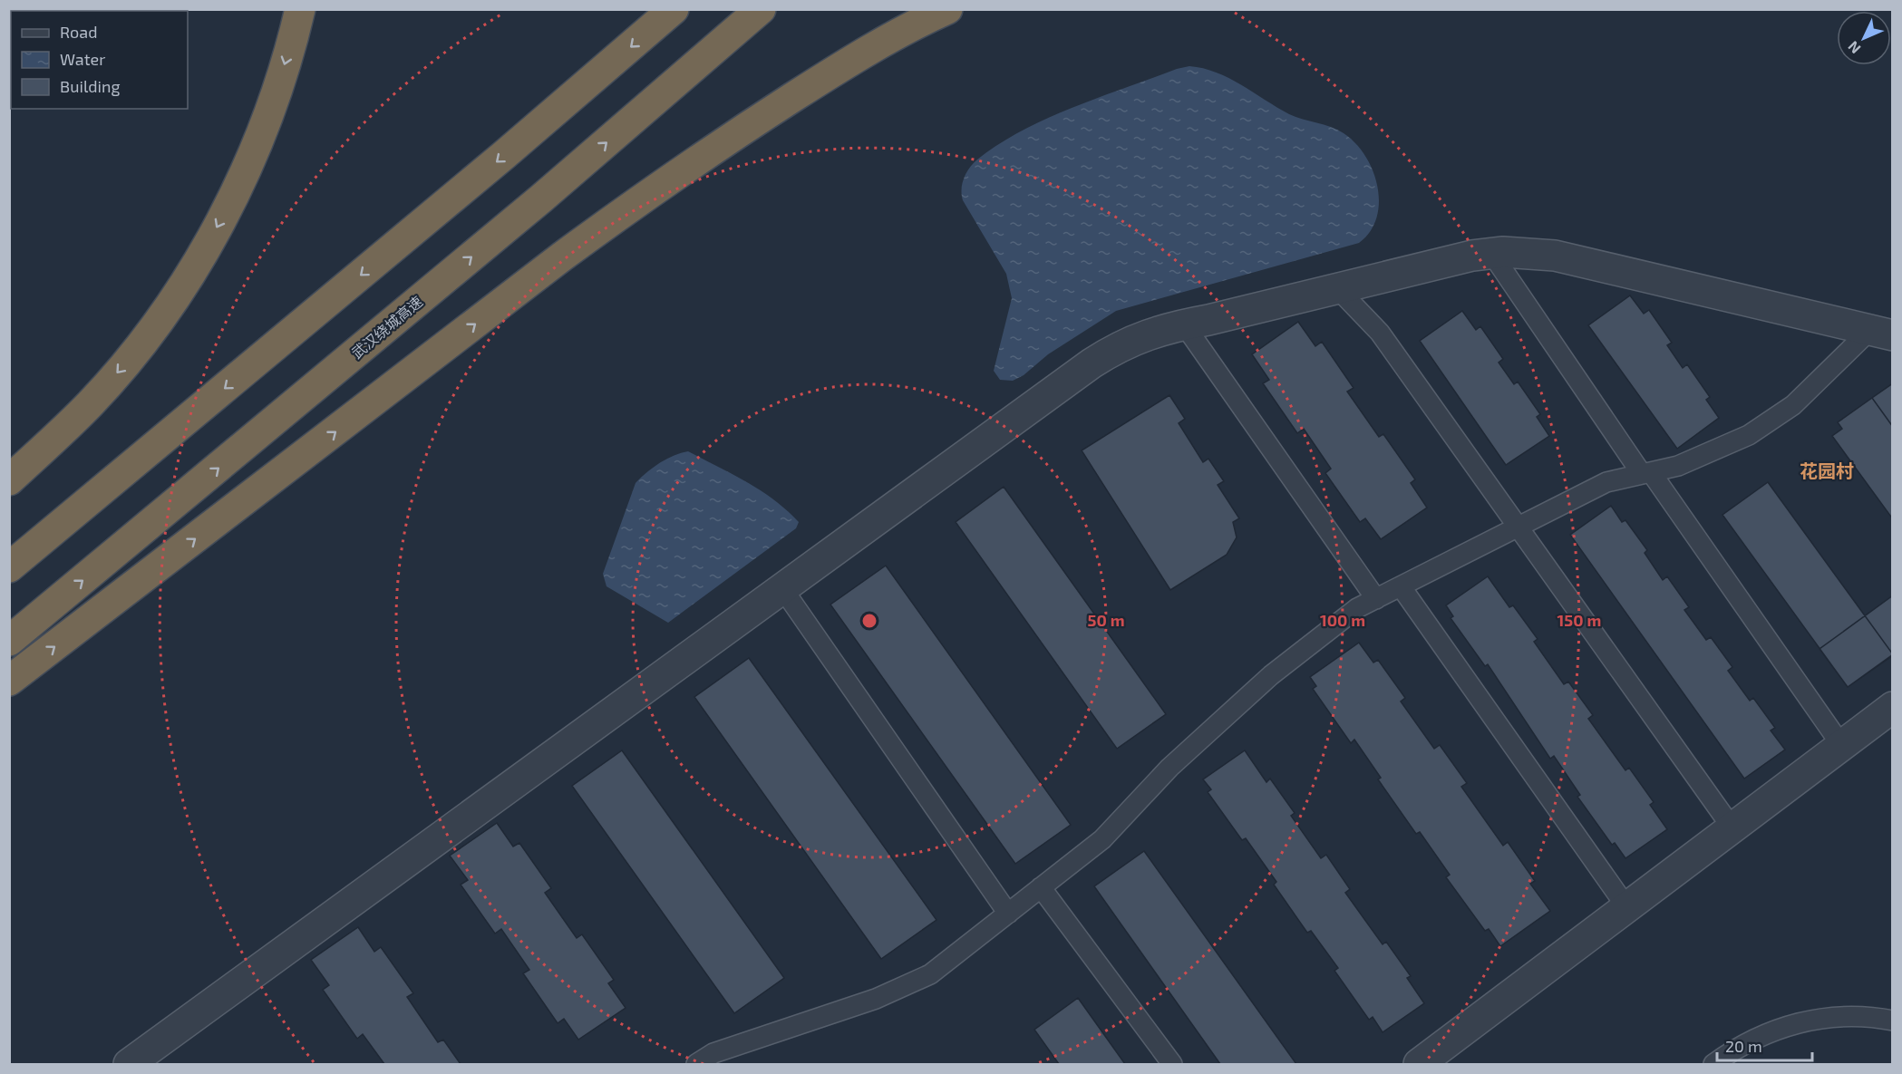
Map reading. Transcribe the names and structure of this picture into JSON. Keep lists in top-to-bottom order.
{
  "streets": {
    "highway": ["武汉绕城高速"]
  },
  "districts": ["花园村"],
  "legend": ["Road", "Water", "Building"],
  "scale_bar": "20 m",
  "north": "bottom left",
  "rings": ["50 m", "100 m", "150 m"]
}
